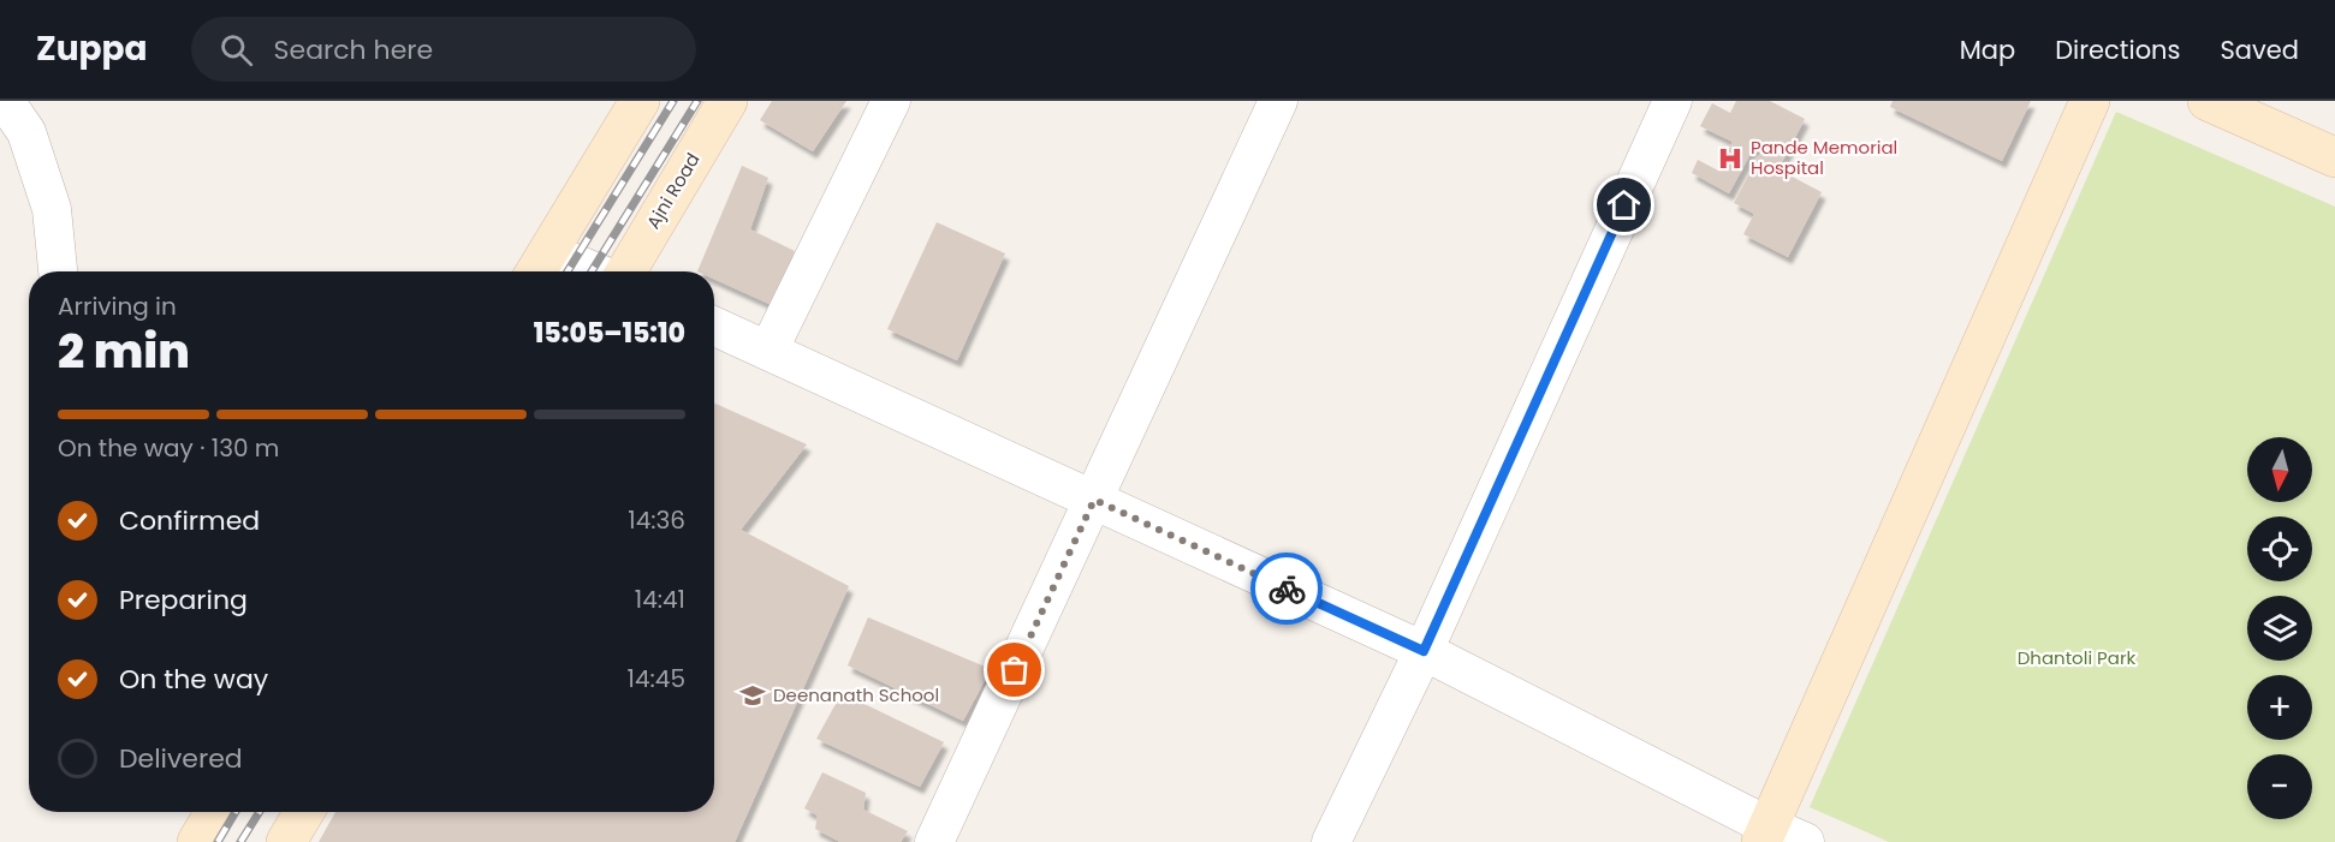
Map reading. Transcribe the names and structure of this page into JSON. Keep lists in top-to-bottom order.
{
  "streets": {
    "street": ["Ajni Road"]
  },
  "parks": ["Dhantoli Park"],
  "places": {
    "hospital": ["Pande Memorial Hospital"],
    "school or university": ["Deenanath School"]
  },
  "north": "bottom",
  "page": {
    "header": "Zuppa",
    "search": "Search here",
    "nav": ["Map", "Directions", "Saved"],
    "heading": ["2 min", "Arriving in", "15:05–15:10"],
    "bar": "On the way · 130 m",
    "map_buttons": ["+", "−"],
    "list": [
      ["Confirmed", "14:36"],
      ["Preparing", "14:41"],
      ["On the way", "14:45"],
      "Delivered"
    ]
  }
}
